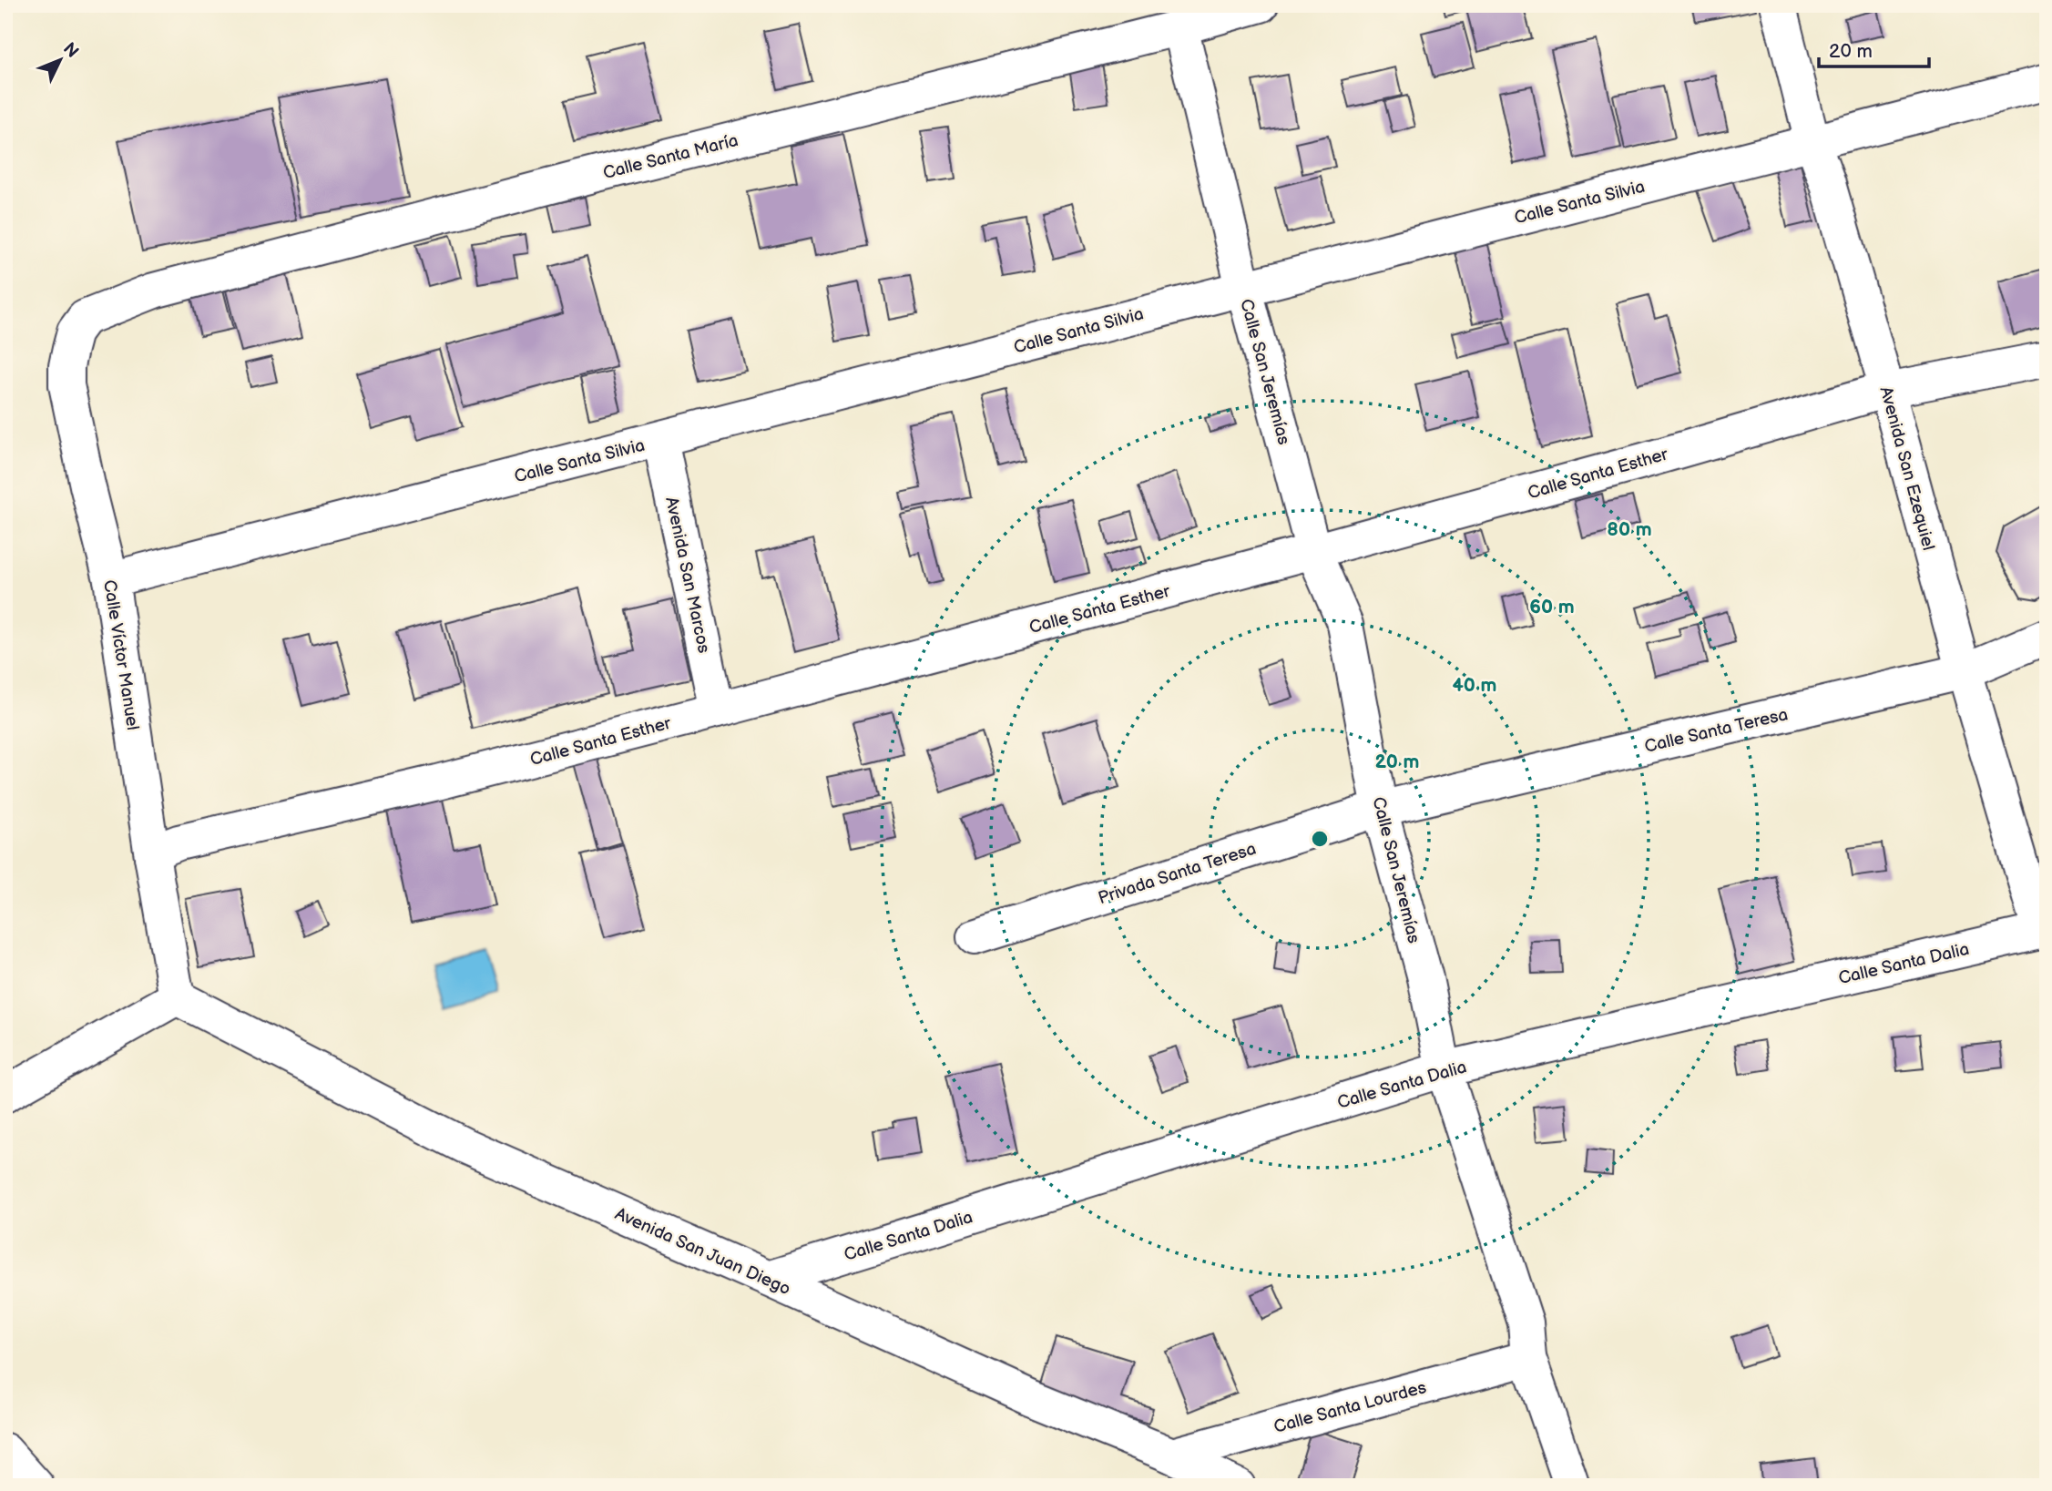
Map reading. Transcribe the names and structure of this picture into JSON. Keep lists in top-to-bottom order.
{
  "streets": {
    "street": [
      "Calle Santa María",
      "Calle Santa Silvia",
      "Calle San Jeremías",
      "Avenida San Ezequiel",
      "Calle Santa Esther",
      "Avenida San Marcos",
      "Calle Víctor Manuel",
      "Calle Santa Teresa",
      "Privada Santa Teresa",
      "Calle Santa Dalia",
      "Avenida San Juan Diego",
      "Calle Santa Lourdes"
    ]
  },
  "crossings": [
    ["Calle Santa María", "Calle San Jeremías"],
    ["Calle Santa María", "Calle Víctor Manuel"],
    ["Calle Santa Silvia", "Calle San Jeremías"],
    ["Calle Santa Silvia", "Avenida San Ezequiel"],
    ["Calle Santa Silvia", "Avenida San Marcos"],
    ["Calle Santa Silvia", "Calle Víctor Manuel"],
    ["Calle San Jeremías", "Calle Santa Esther"],
    ["Calle San Jeremías", "Calle Santa Teresa"],
    ["Calle San Jeremías", "Privada Santa Teresa"],
    ["Calle San Jeremías", "Calle Santa Dalia"],
    ["Calle San Jeremías", "Calle Santa Lourdes"],
    ["Avenida San Ezequiel", "Calle Santa Esther"],
    ["Avenida San Ezequiel", "Calle Santa Teresa"],
    ["Avenida San Ezequiel", "Calle Santa Dalia"],
    ["Calle Santa Esther", "Avenida San Marcos"],
    ["Calle Santa Esther", "Calle Víctor Manuel"],
    ["Calle Víctor Manuel", "Avenida San Juan Diego"],
    ["Calle Santa Teresa", "Privada Santa Teresa"],
    ["Calle Santa Dalia", "Avenida San Juan Diego"],
    ["Avenida San Juan Diego", "Calle Santa Lourdes"]
  ],
  "scale_bar": "20 m",
  "north": "top right",
  "rings": [
    "80 m",
    "60 m",
    "40 m",
    "20 m"
  ]
}
